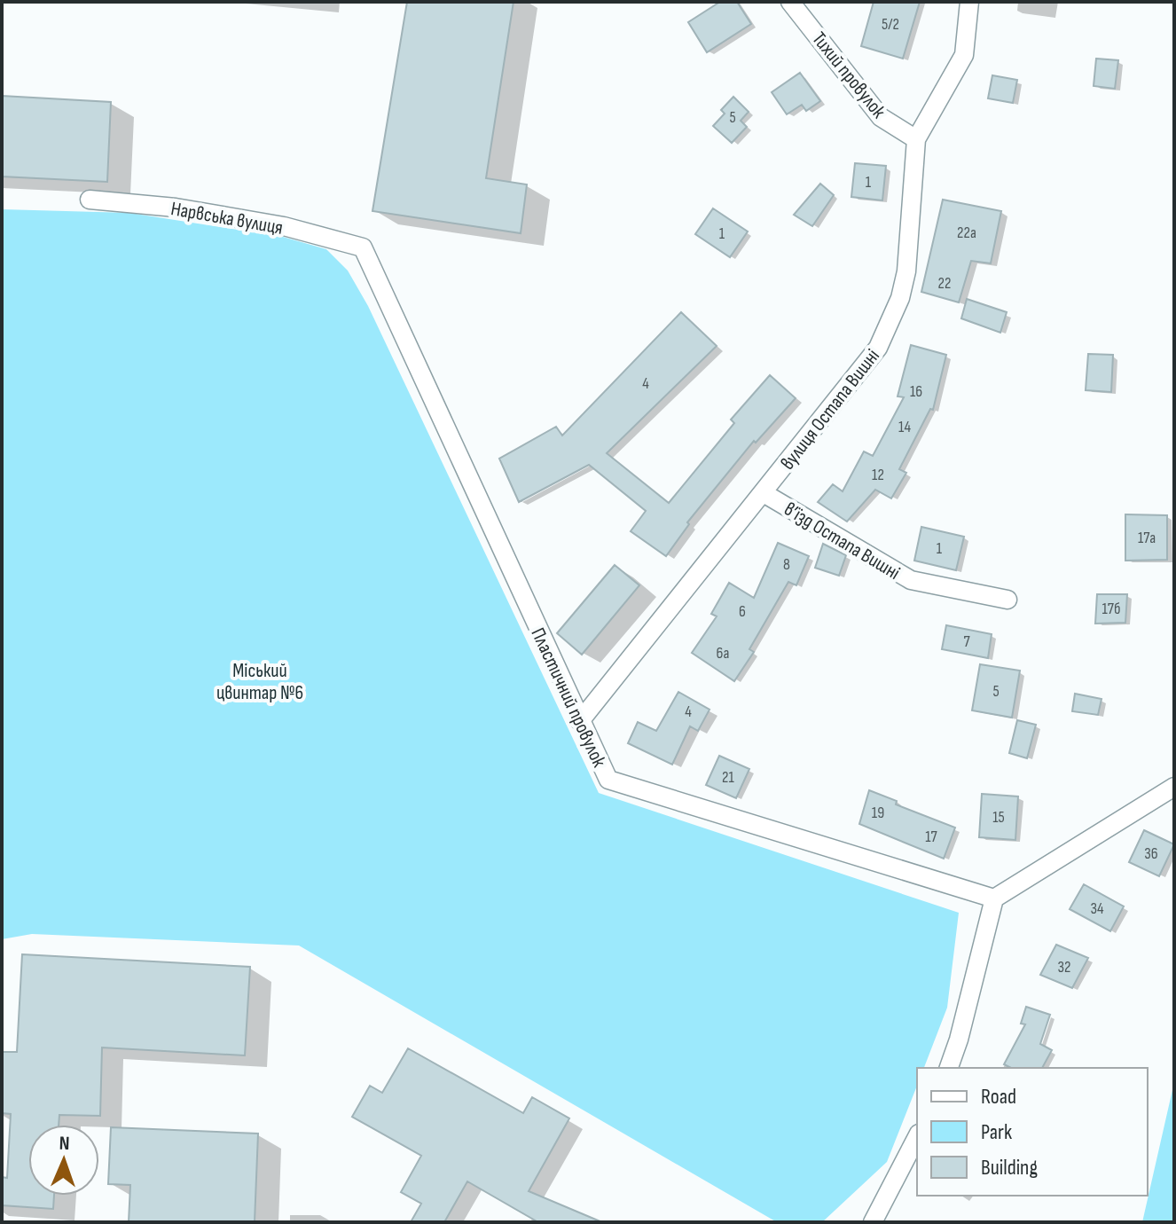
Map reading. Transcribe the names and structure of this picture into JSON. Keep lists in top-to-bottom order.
{
  "streets": {
    "street": [
      "Тихий провулок",
      "Нарвська вулиця",
      "вулиця Остапа Вишні",
      "в’їзд Остапа Вишні",
      "Пластичний провулок"
    ]
  },
  "crossings": [
    ["Тихий провулок", "вулиця Остапа Вишні"],
    ["Нарвська вулиця", "Пластичний провулок"],
    ["вулиця Остапа Вишні", "в’їзд Остапа Вишні"],
    ["вулиця Остапа Вишні", "Пластичний провулок"]
  ],
  "parks": ["Міський цвинтар №6"],
  "house_numbers": [
    "5/2",
    "5",
    "1",
    "22а",
    "1",
    "22",
    "4",
    "16",
    "14",
    "12",
    "17а",
    "1",
    "8",
    "17б",
    "6",
    "7",
    "6а",
    "5",
    "4",
    "21",
    "19",
    "15",
    "17",
    "36",
    "34",
    "32"
  ],
  "legend": ["Road", "Park", "Building"],
  "north": "top"
}
